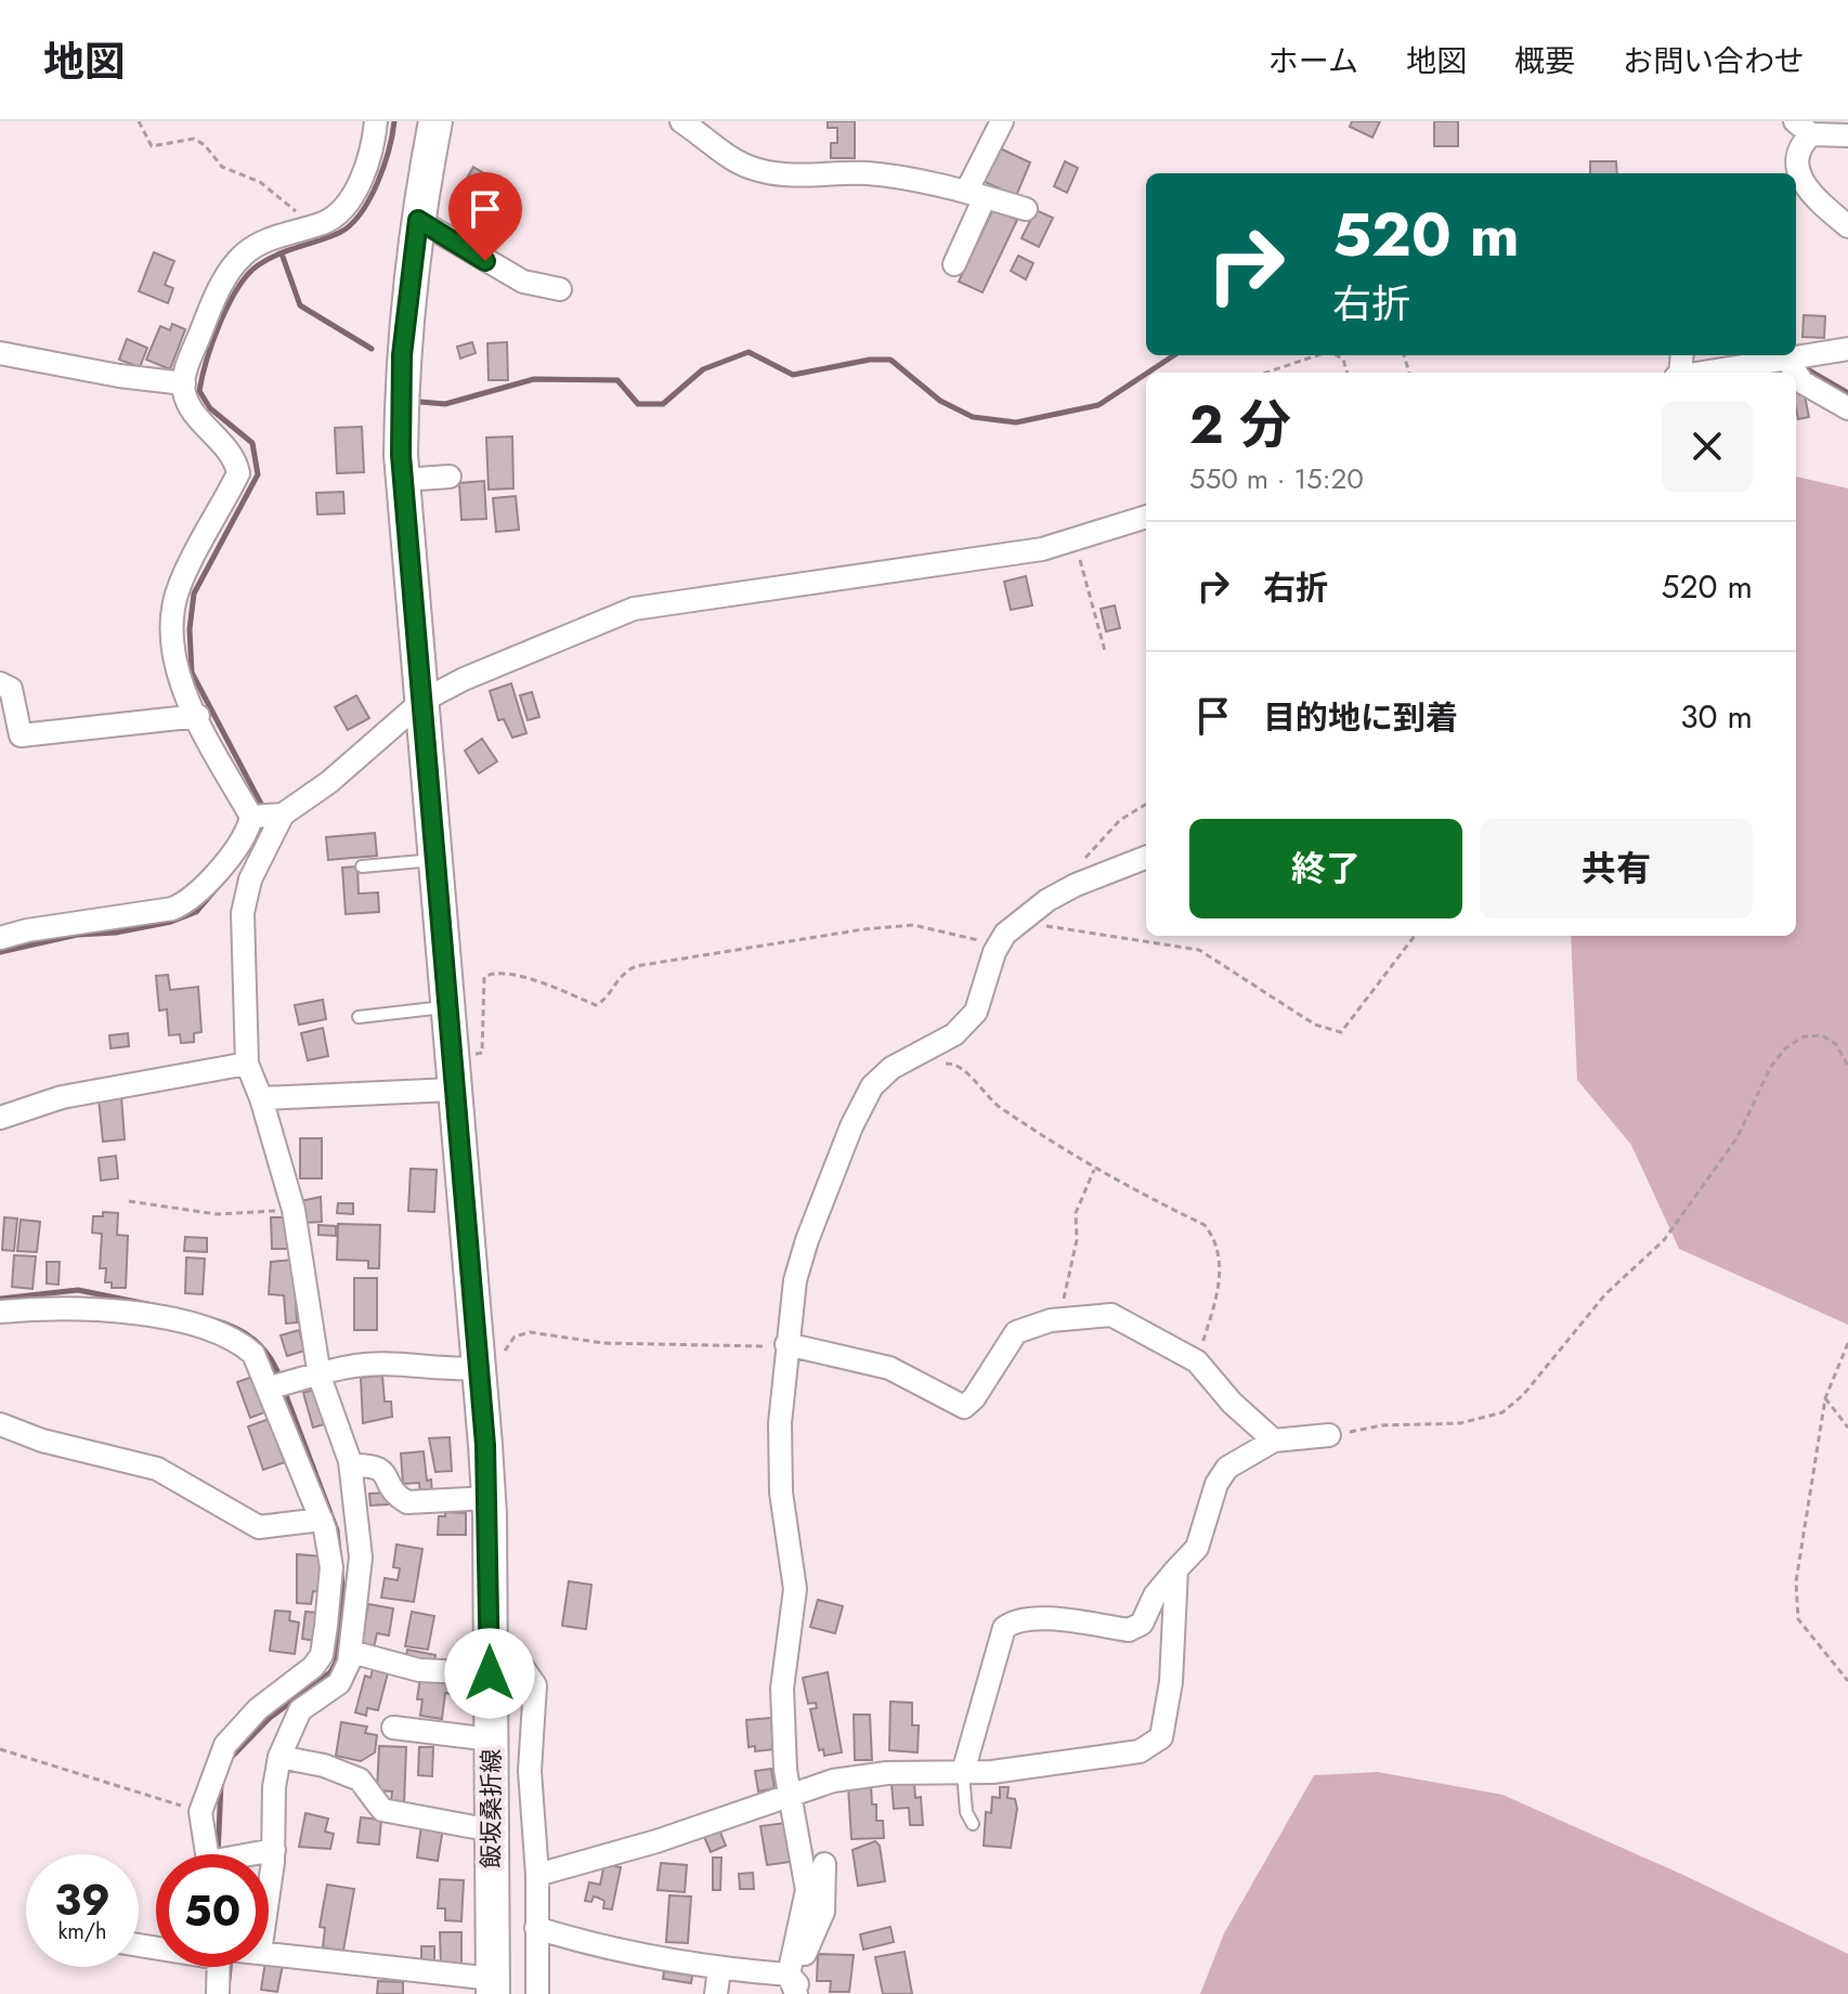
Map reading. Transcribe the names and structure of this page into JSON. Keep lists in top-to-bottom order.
{
  "streets": {
    "main road": ["飯坂桑折線"]
  },
  "page": {
    "header": "地図",
    "nav": [
      "ホーム",
      "地図",
      "概要",
      "お問い合わせ"
    ],
    "turn": ["520 m", "右折"],
    "heading": ["2 分", "550 m · 15:20"],
    "list": [
      {
        "name": "右折",
        "value": "520 m"
      },
      {
        "name": "目的地に到着",
        "value": "30 m"
      }
    ],
    "buttons": ["終了", "共有"],
    "speed": "39 km/h",
    "limit": "50"
  }
}
